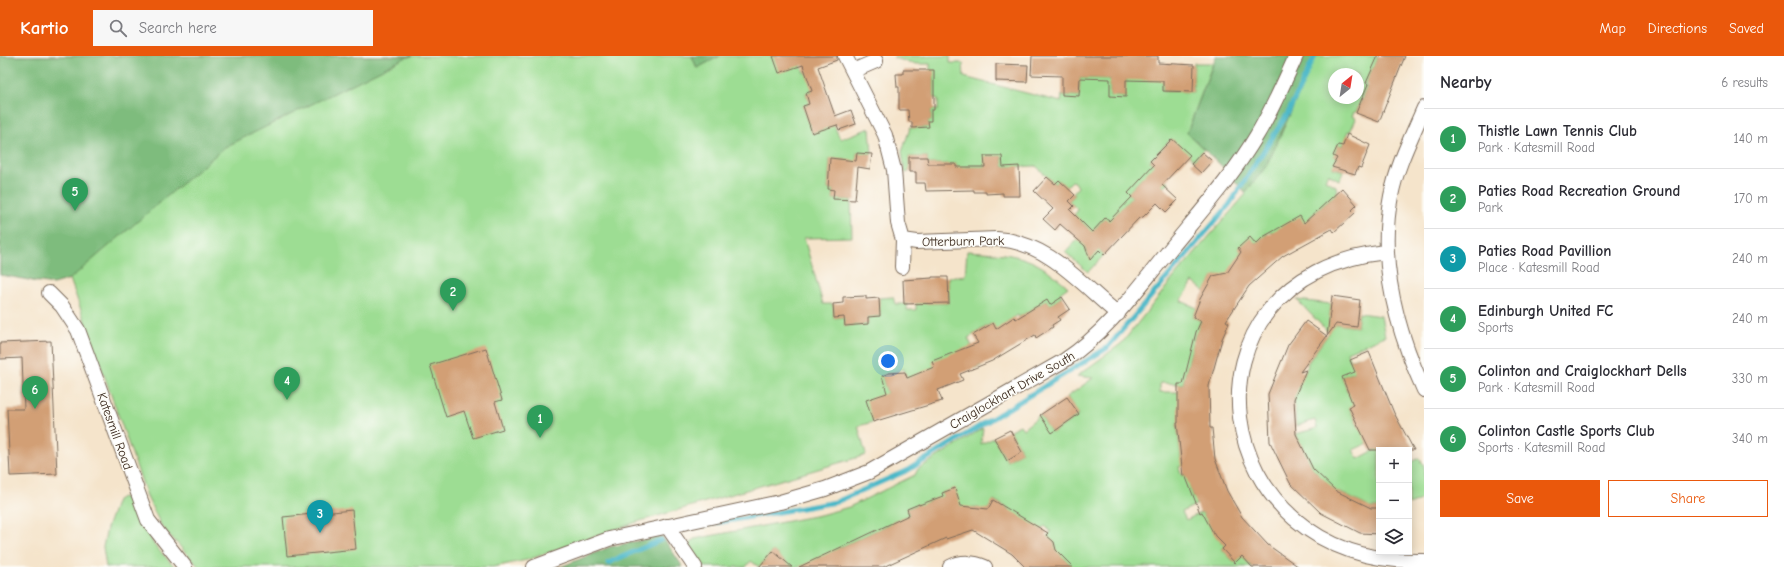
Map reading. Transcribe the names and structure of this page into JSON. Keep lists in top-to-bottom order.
{
  "streets": {
    "street": ["Otterburn Park", "Craiglockhart Drive South", "Katesmill Road"]
  },
  "crossings": [
    ["Otterburn Park", "Craiglockhart Drive South"]
  ],
  "north": "top right",
  "page": {
    "header": "Kartio",
    "search": "Search here",
    "nav": ["Map", "Directions", "Saved"],
    "heading": ["Nearby", "6 results"],
    "list": [
      {
        "mark": "1",
        "name": "Thistle Lawn Tennis Club",
        "note": "Park · Katesmill Road",
        "value": "140 m"
      },
      {
        "mark": "2",
        "name": "Paties Road Recreation Ground",
        "note": "Park",
        "value": "170 m"
      },
      {
        "mark": "3",
        "name": "Paties Road Pavillion",
        "note": "Place · Katesmill Road",
        "value": "240 m"
      },
      {
        "mark": "4",
        "name": "Edinburgh United FC",
        "note": "Sports",
        "value": "240 m"
      },
      {
        "mark": "5",
        "name": "Colinton and Craiglockhart Dells",
        "note": "Park · Katesmill Road",
        "value": "330 m"
      },
      {
        "mark": "6",
        "name": "Colinton Castle Sports Club",
        "note": "Sports · Katesmill Road",
        "value": "340 m"
      }
    ],
    "pins": [
      "5",
      "2",
      "4",
      "6",
      "1",
      "3"
    ],
    "map_buttons": ["+", "−"],
    "buttons": ["Save", "Share"]
  }
}
